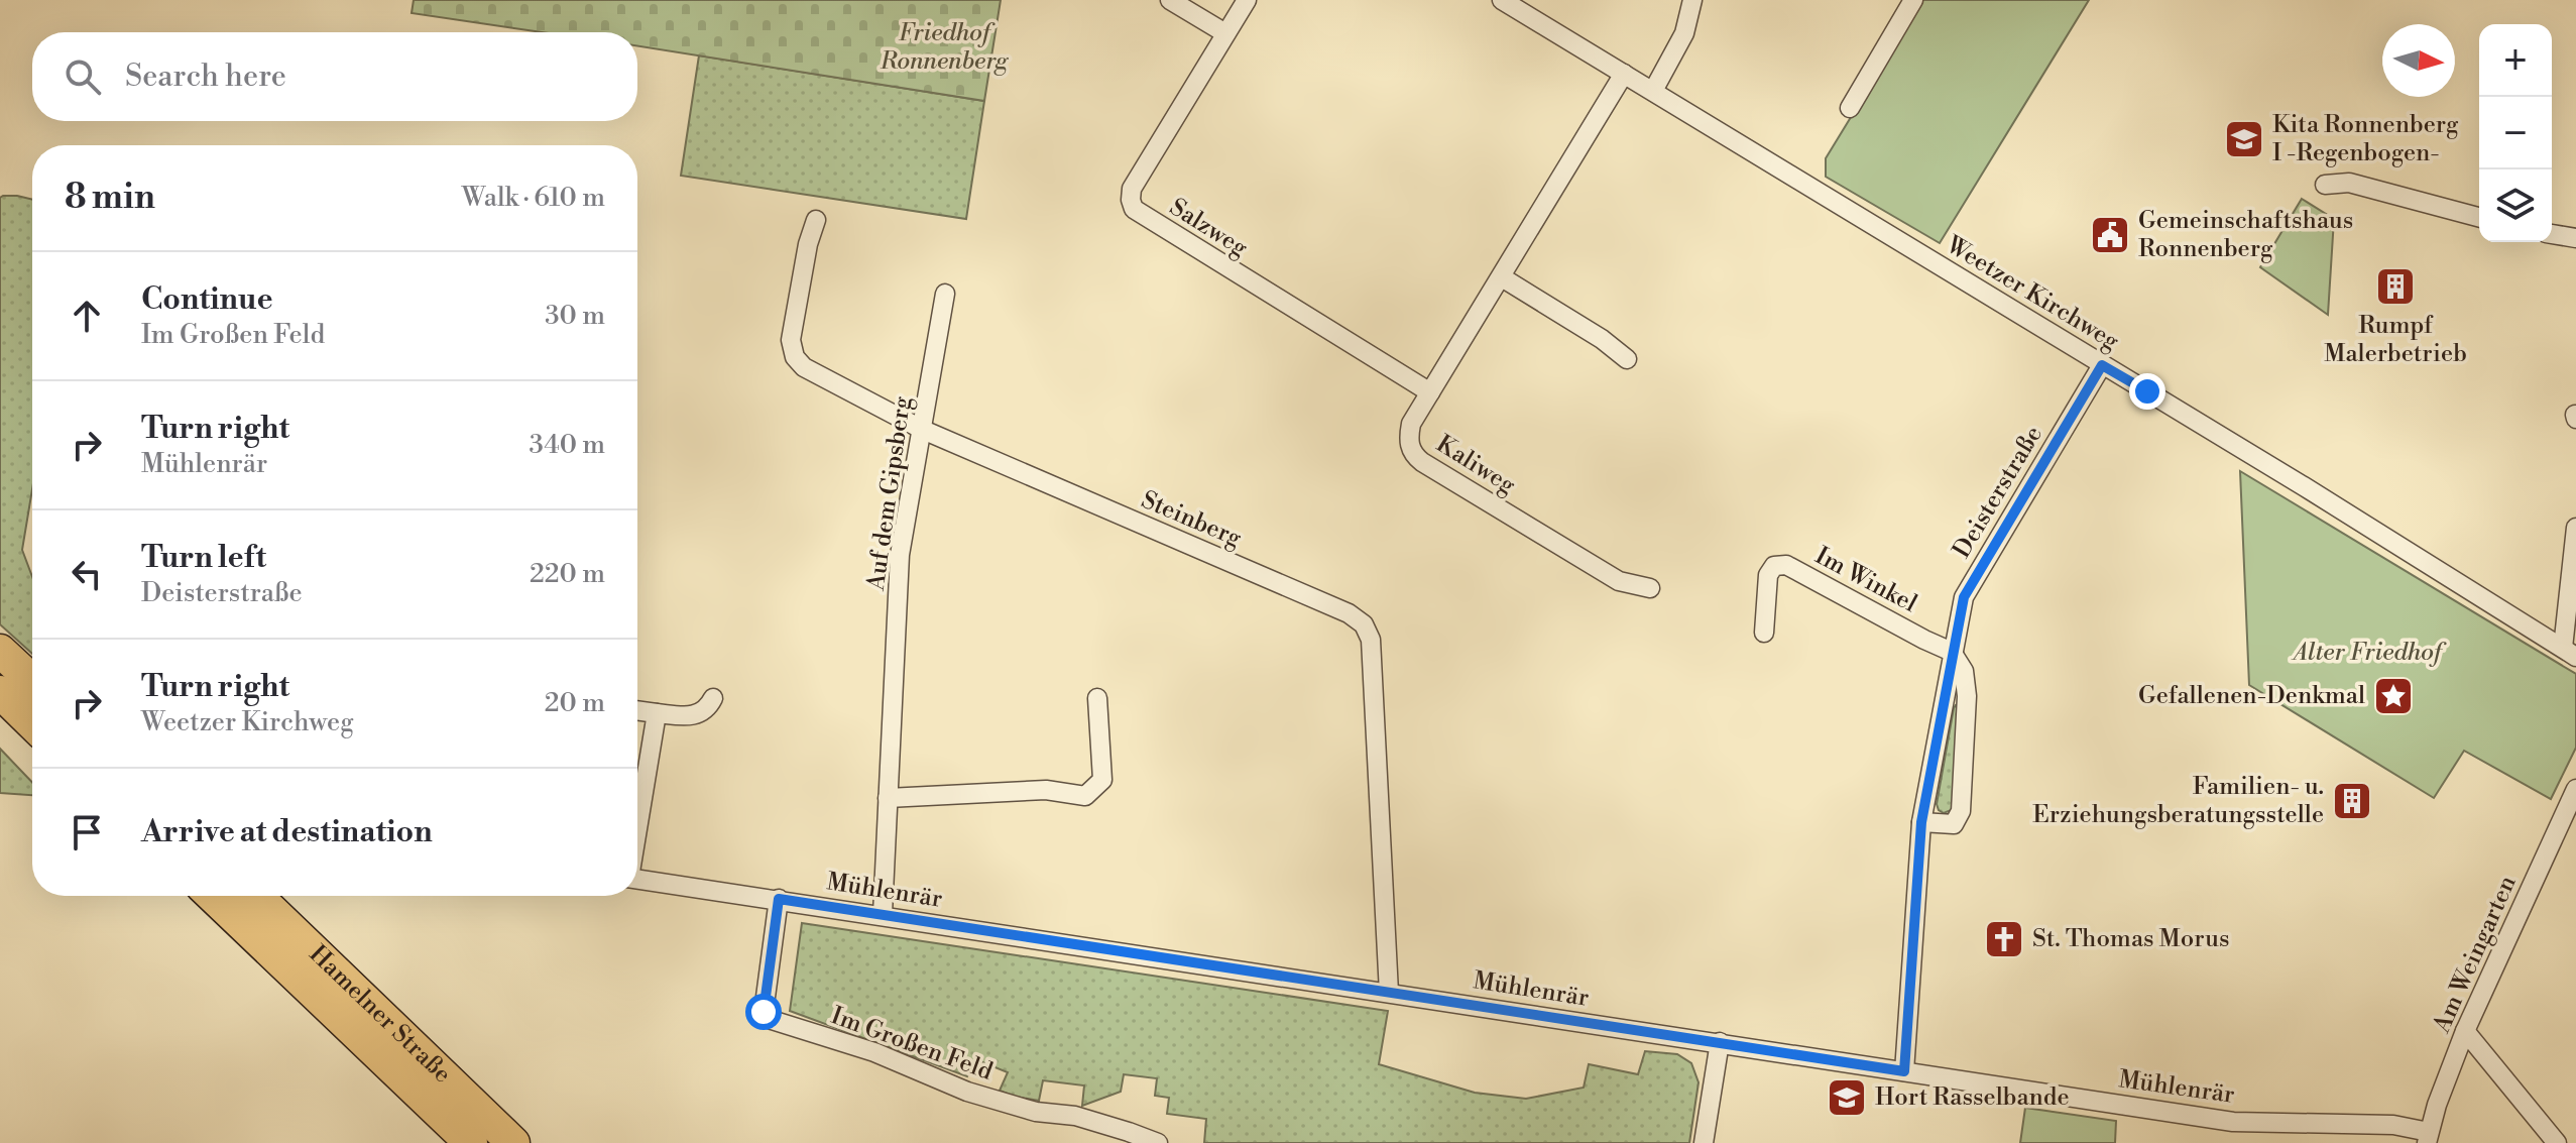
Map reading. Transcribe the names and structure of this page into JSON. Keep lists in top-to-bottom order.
{
  "streets": {
    "highway": ["Hamelner Straße"],
    "street": [
      "Salzweg",
      "Weetzer Kirchweg",
      "Kaliweg",
      "Deisterstraße",
      "Auf dem Gipsberg",
      "Steinberg",
      "Im Winkel",
      "Mühlenrär",
      "Am Weingarten",
      "Im Großen Feld"
    ]
  },
  "crossings": [
    ["Salzweg", "Kaliweg"],
    ["Weetzer Kirchweg", "Kaliweg"],
    ["Weetzer Kirchweg", "Deisterstraße"],
    ["Deisterstraße", "Im Winkel"],
    ["Deisterstraße", "Mühlenrär"],
    ["Auf dem Gipsberg", "Steinberg"],
    ["Auf dem Gipsberg", "Mühlenrär"],
    ["Steinberg", "Mühlenrär"],
    ["Mühlenrär", "Am Weingarten"],
    ["Mühlenrär", "Im Großen Feld"]
  ],
  "parks": ["Friedhof Ronnenberg", "Alter Friedhof"],
  "places": {
    "school or university": ["Kita Ronnenberg I -Regenbogen-", "Hort Rasselbande"],
    "public building": ["Gemeinschaftshaus Ronnenberg"],
    "building": ["Rumpf Malerbetrieb", "Familien- u. Erziehungsberatungsstelle"],
    "place": ["Gefallenen-Denkmal"],
    "church": ["St. Thomas Morus"]
  },
  "north": "right",
  "page": {
    "map_buttons": ["+", "−"],
    "search": "Search here",
    "heading": ["8 min", "Walk · 610 m"],
    "list": [
      ["Continue", "Im Großen Feld", "30 m"],
      ["Turn right", "Mühlenrär", "340 m"],
      ["Turn left", "Deisterstraße", "220 m"],
      ["Turn right", "Weetzer Kirchweg", "20 m"],
      "Arrive at destination"
    ]
  }
}
